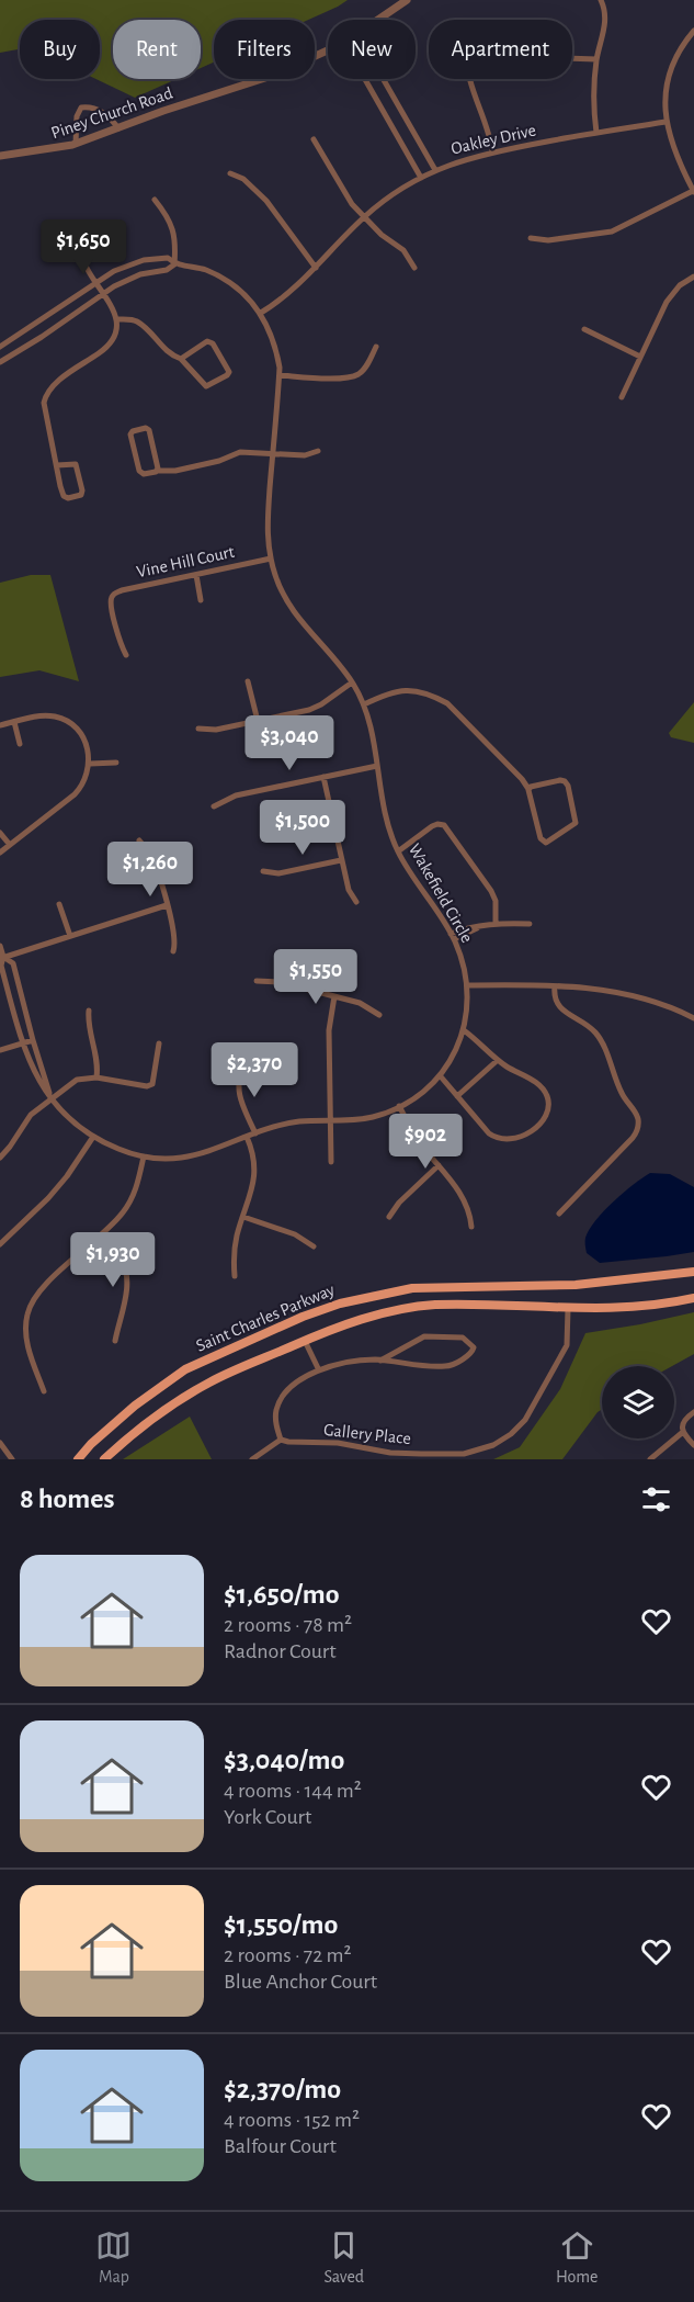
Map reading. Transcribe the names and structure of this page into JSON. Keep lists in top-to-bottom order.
{
  "streets": {
    "main road": ["Saint Charles Parkway"],
    "street": [
      "Piney Church Road",
      "Oakley Drive",
      "Vine Hill Court",
      "Wakefield Circle",
      "Gallery Place"
    ]
  },
  "crossings": [
    ["Oakley Drive", "Wakefield Circle"],
    ["Vine Hill Court", "Wakefield Circle"],
    ["Saint Charles Parkway", "Gallery Place"]
  ],
  "page": {
    "chip": [
      "Buy",
      "Rent",
      "Filters",
      "New",
      "Apartment"
    ],
    "price": [
      "$1,650",
      "$3,040",
      "$1,500",
      "$1,260",
      "$1,550",
      "$2,370",
      "$902",
      "$1,930"
    ],
    "heading": "8 homes",
    "list": [
      {
        "name": "$1,650/mo",
        "note": "2 rooms · 78 m² · Radnor Court"
      },
      {
        "name": "$3,040/mo",
        "note": "4 rooms · 144 m² · York Court"
      },
      {
        "name": "$1,550/mo",
        "note": "2 rooms · 72 m² · Blue Anchor Court"
      },
      {
        "name": "$2,370/mo",
        "note": "4 rooms · 152 m² · Balfour Court"
      }
    ],
    "tabs": ["Map", "Saved", "Home"]
  }
}
